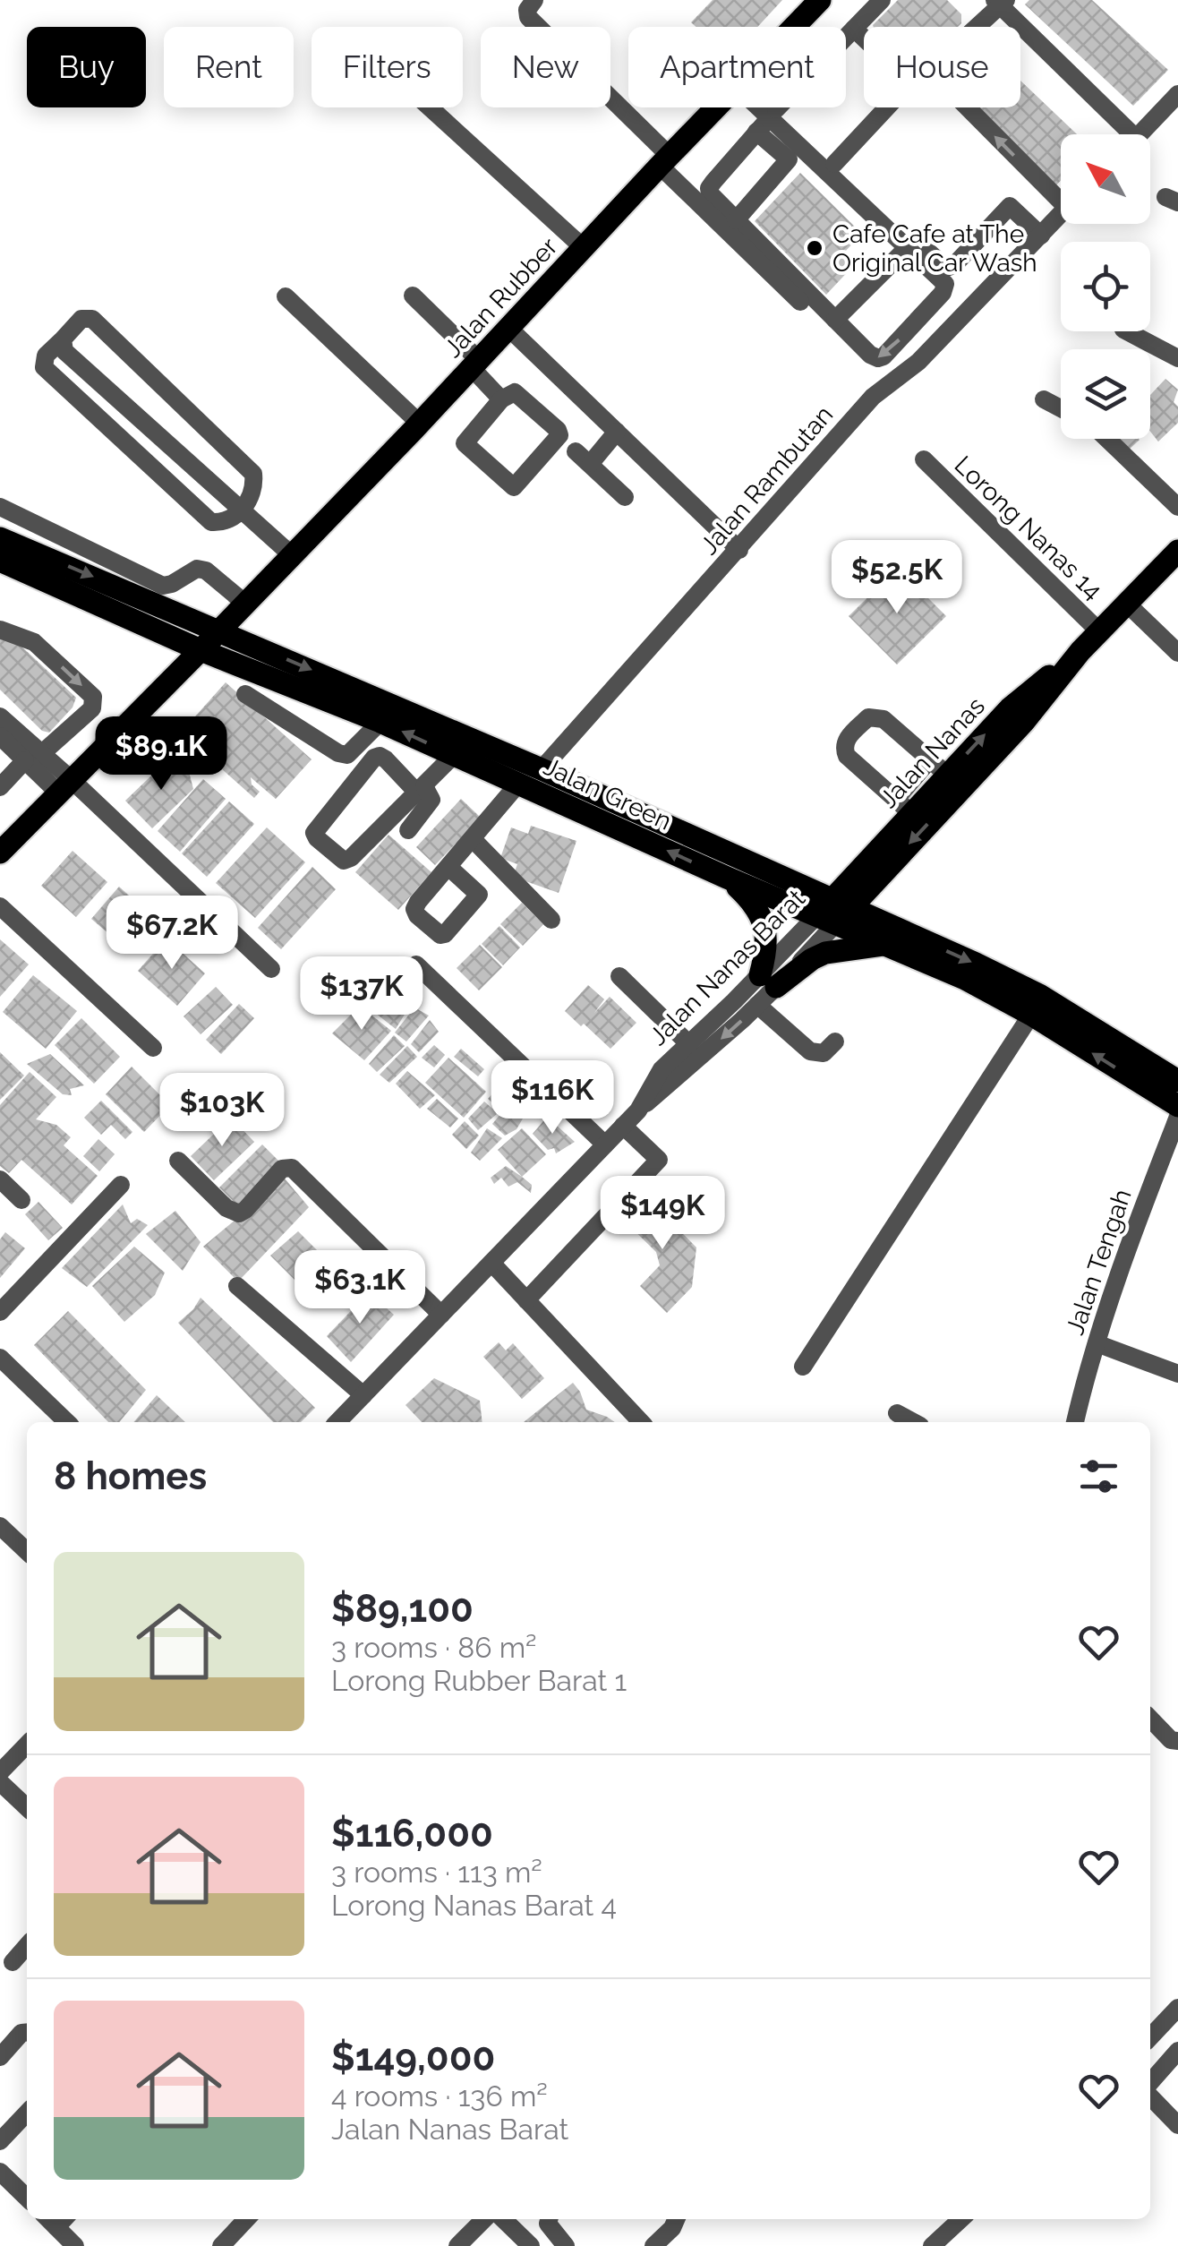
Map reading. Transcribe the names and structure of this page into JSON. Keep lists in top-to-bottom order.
{
  "streets": {
    "main road": ["Jalan Rubber", "Jalan Nanas", "Jalan Green"],
    "street": [
      "Jalan Rambutan",
      "Lorong Nanas 14",
      "Jalan Nanas Barat",
      "Jalan Tengah"
    ]
  },
  "crossings": [
    ["Jalan Rubber", "Jalan Green"],
    ["Jalan Rambutan", "Jalan Green"],
    ["Lorong Nanas 14", "Jalan Nanas"],
    ["Jalan Nanas", "Jalan Green"]
  ],
  "places": ["Cafe Cafe at The Original Car Wash"],
  "north": "top left",
  "page": {
    "chip": [
      "Buy",
      "Rent",
      "Filters",
      "New",
      "Apartment",
      "House"
    ],
    "price": [
      "$52.5K",
      "$89.1K",
      "$67.2K",
      "$137K",
      "$116K",
      "$103K",
      "$149K",
      "$63.1K"
    ],
    "heading": "8 homes",
    "list": [
      {
        "name": "$89,100",
        "note": "3 rooms · 86 m² · Lorong Rubber Barat 1"
      },
      {
        "name": "$116,000",
        "note": "3 rooms · 113 m² · Lorong Nanas Barat 4"
      },
      {
        "name": "$149,000",
        "note": "4 rooms · 136 m² · Jalan Nanas Barat"
      }
    ]
  }
}
